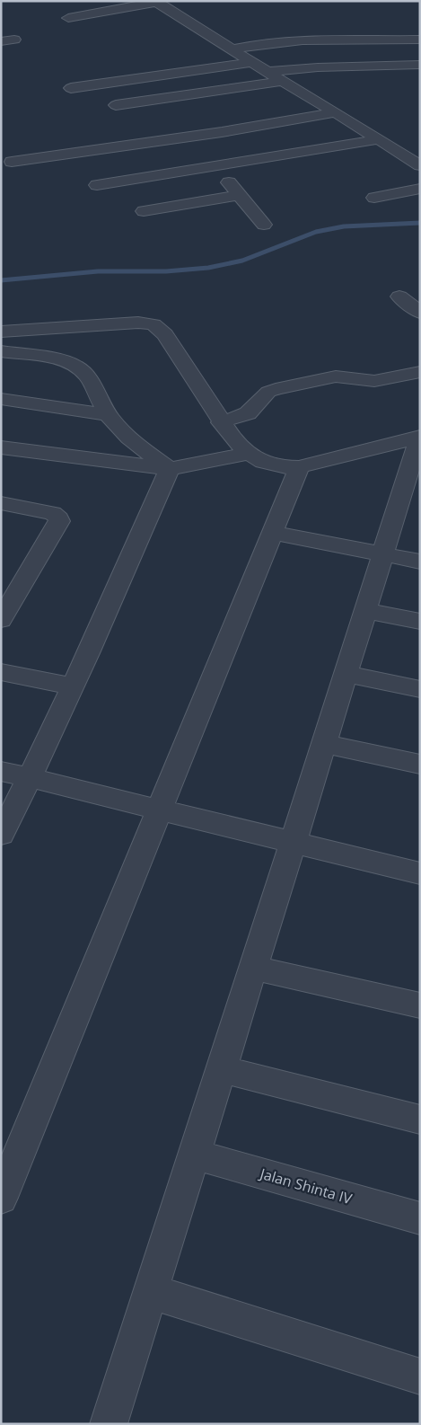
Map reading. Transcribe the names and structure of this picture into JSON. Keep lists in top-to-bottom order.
{
  "streets": {
    "street": ["Jalan Shinta IV"]
  }
}
